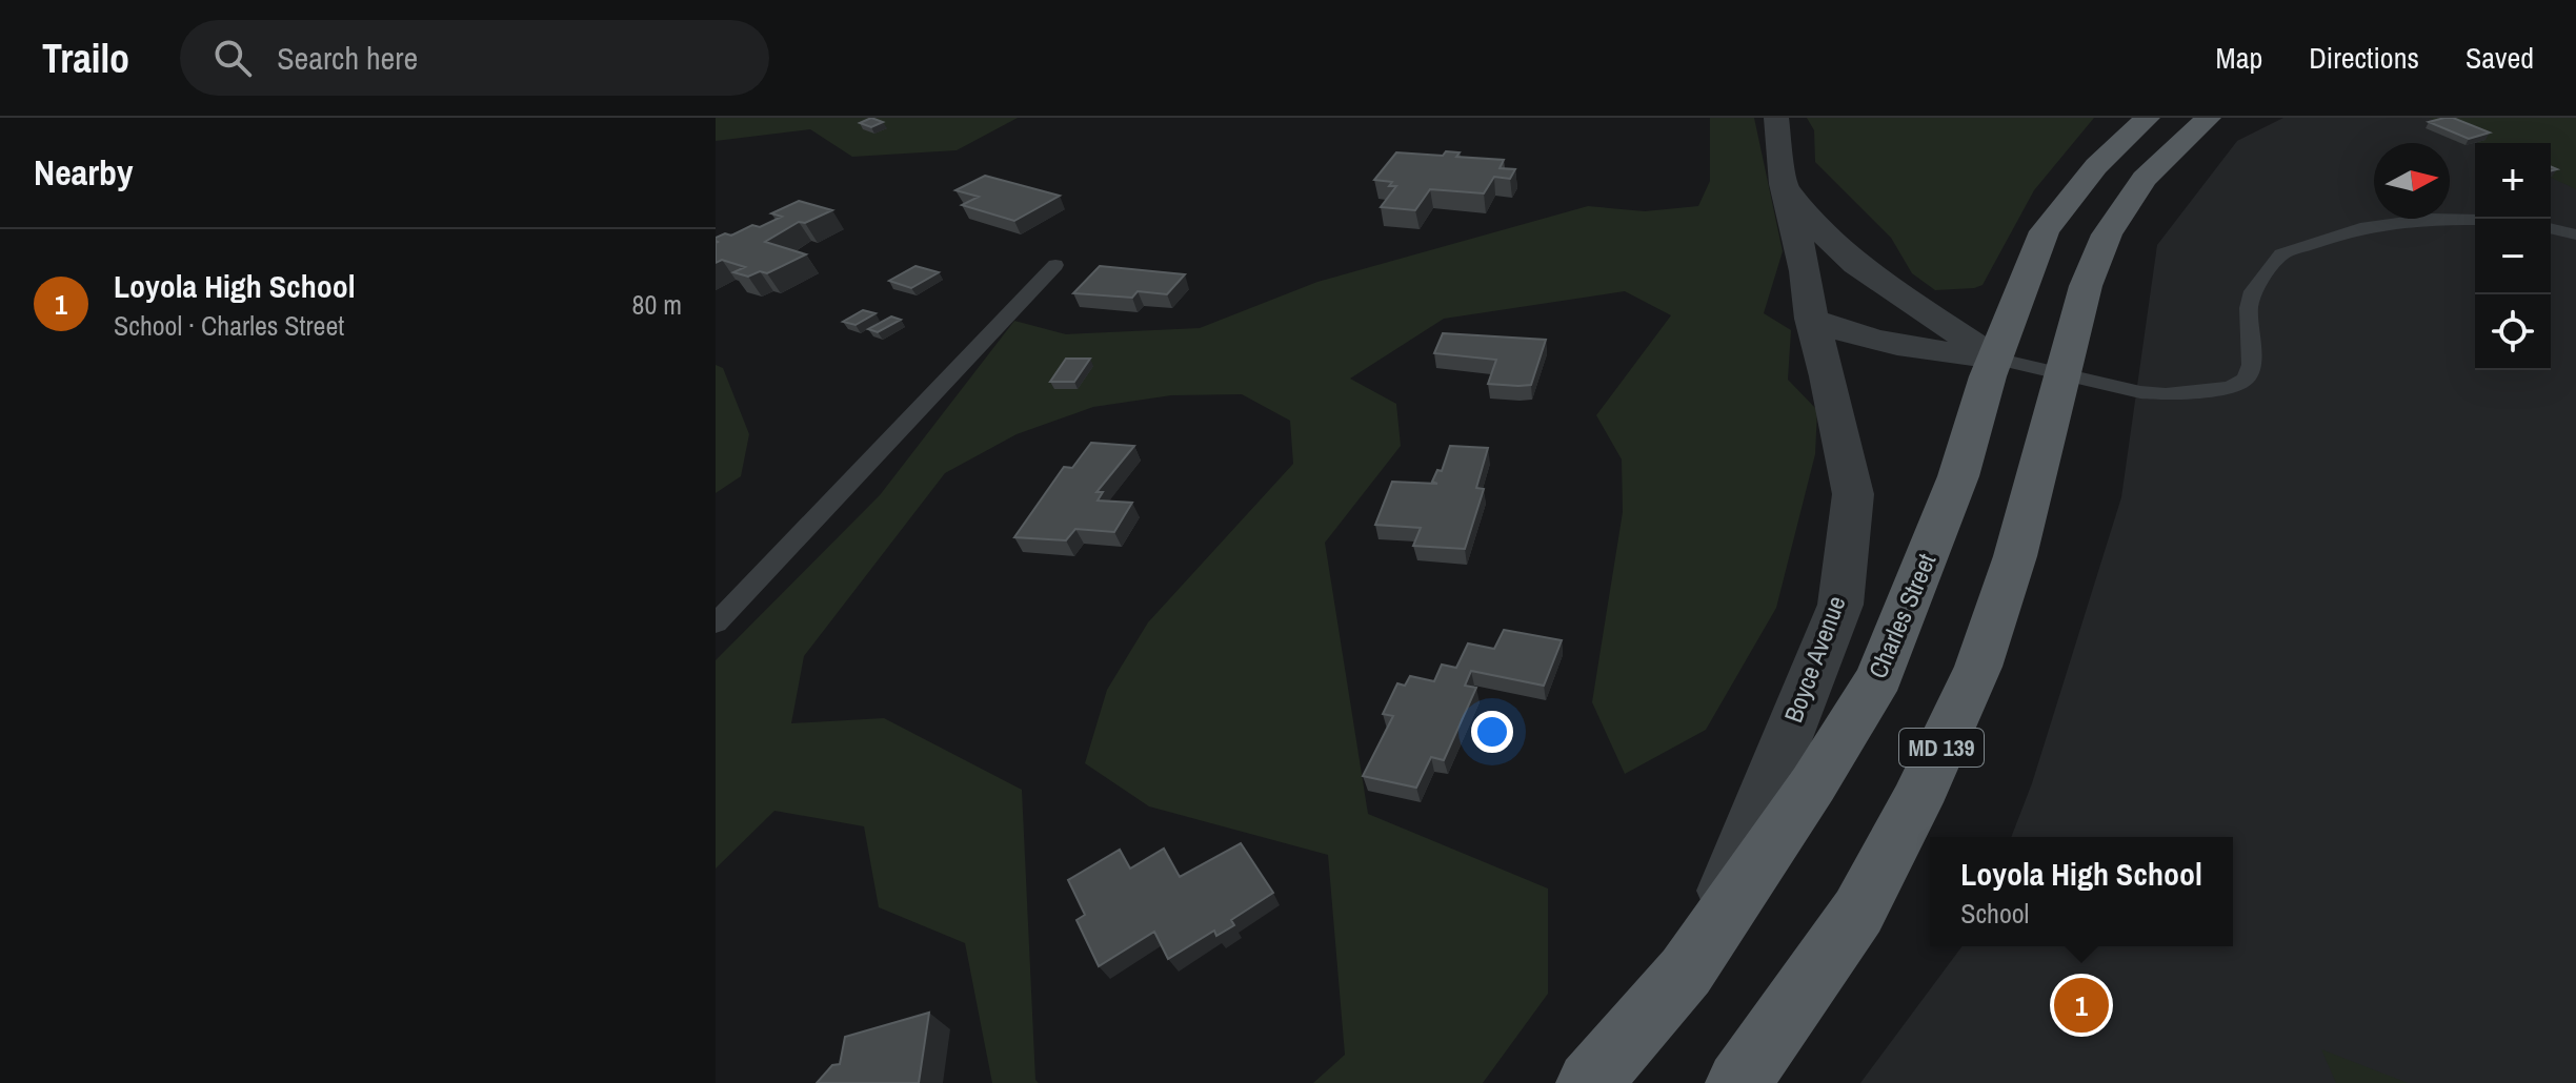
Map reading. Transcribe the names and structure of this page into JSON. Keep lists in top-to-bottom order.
{
  "streets": {
    "main road": ["Charles Street", "MD 139"],
    "street": ["Boyce Avenue"]
  },
  "crossings": [
    ["Charles Street", "Boyce Avenue"]
  ],
  "north": "right",
  "page": {
    "header": "Trailo",
    "search": "Search here",
    "nav": ["Map", "Directions", "Saved"],
    "heading": "Nearby",
    "map_buttons": ["+", "−"],
    "list": [
      {
        "mark": "1",
        "name": "Loyola High School",
        "note": "School · Charles Street",
        "value": "80 m"
      }
    ],
    "popup": ["Loyola High School", "School"],
    "pins": "1"
  }
}
